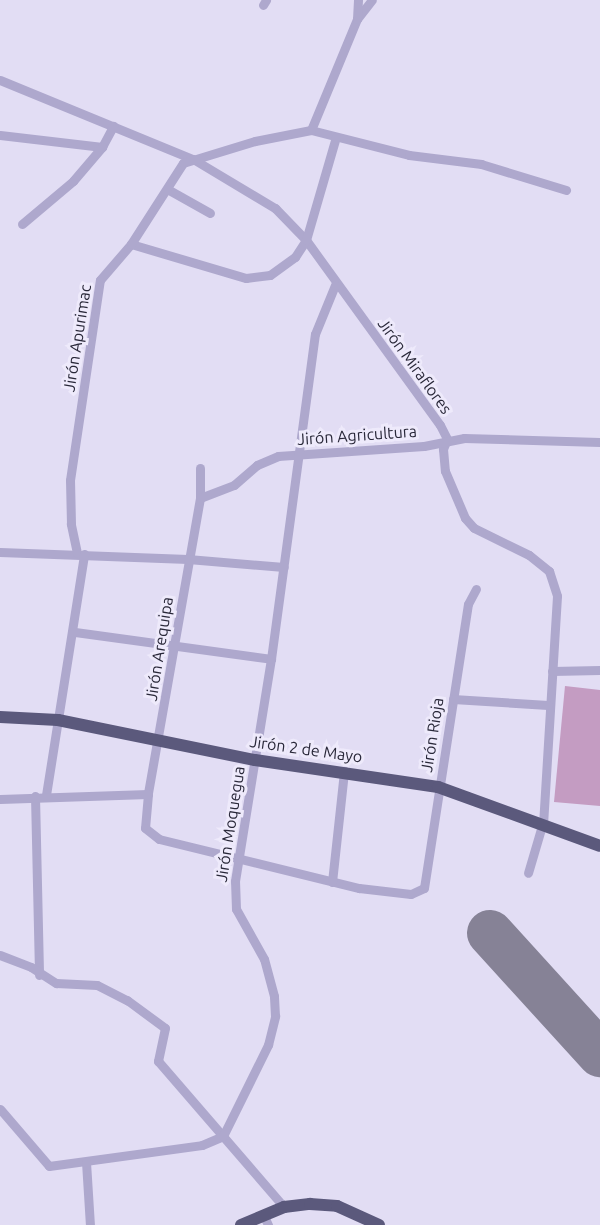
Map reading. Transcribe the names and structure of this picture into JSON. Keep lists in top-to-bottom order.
{
  "streets": {
    "main road": ["Jirón 2 de Mayo"],
    "street": [
      "Jirón Apurimac",
      "Jirón Miraflores",
      "Jirón Agricultura",
      "Jirón Arequipa",
      "Jirón Rioja",
      "Jirón Moquegua"
    ]
  },
  "crossings": [
    ["Jirón Apurimac", "Jirón Miraflores"],
    ["Jirón Apurimac", "Jirón 2 de Mayo"],
    ["Jirón Miraflores", "Jirón Agricultura"],
    ["Jirón Miraflores", "Jirón 2 de Mayo"],
    ["Jirón Miraflores", "Jirón Moquegua"],
    ["Jirón Agricultura", "Jirón Arequipa"],
    ["Jirón Agricultura", "Jirón Moquegua"],
    ["Jirón Arequipa", "Jirón 2 de Mayo"],
    ["Jirón Arequipa", "Jirón Moquegua"],
    ["Jirón Rioja", "Jirón 2 de Mayo"],
    ["Jirón 2 de Mayo", "Jirón Moquegua"]
  ]
}
